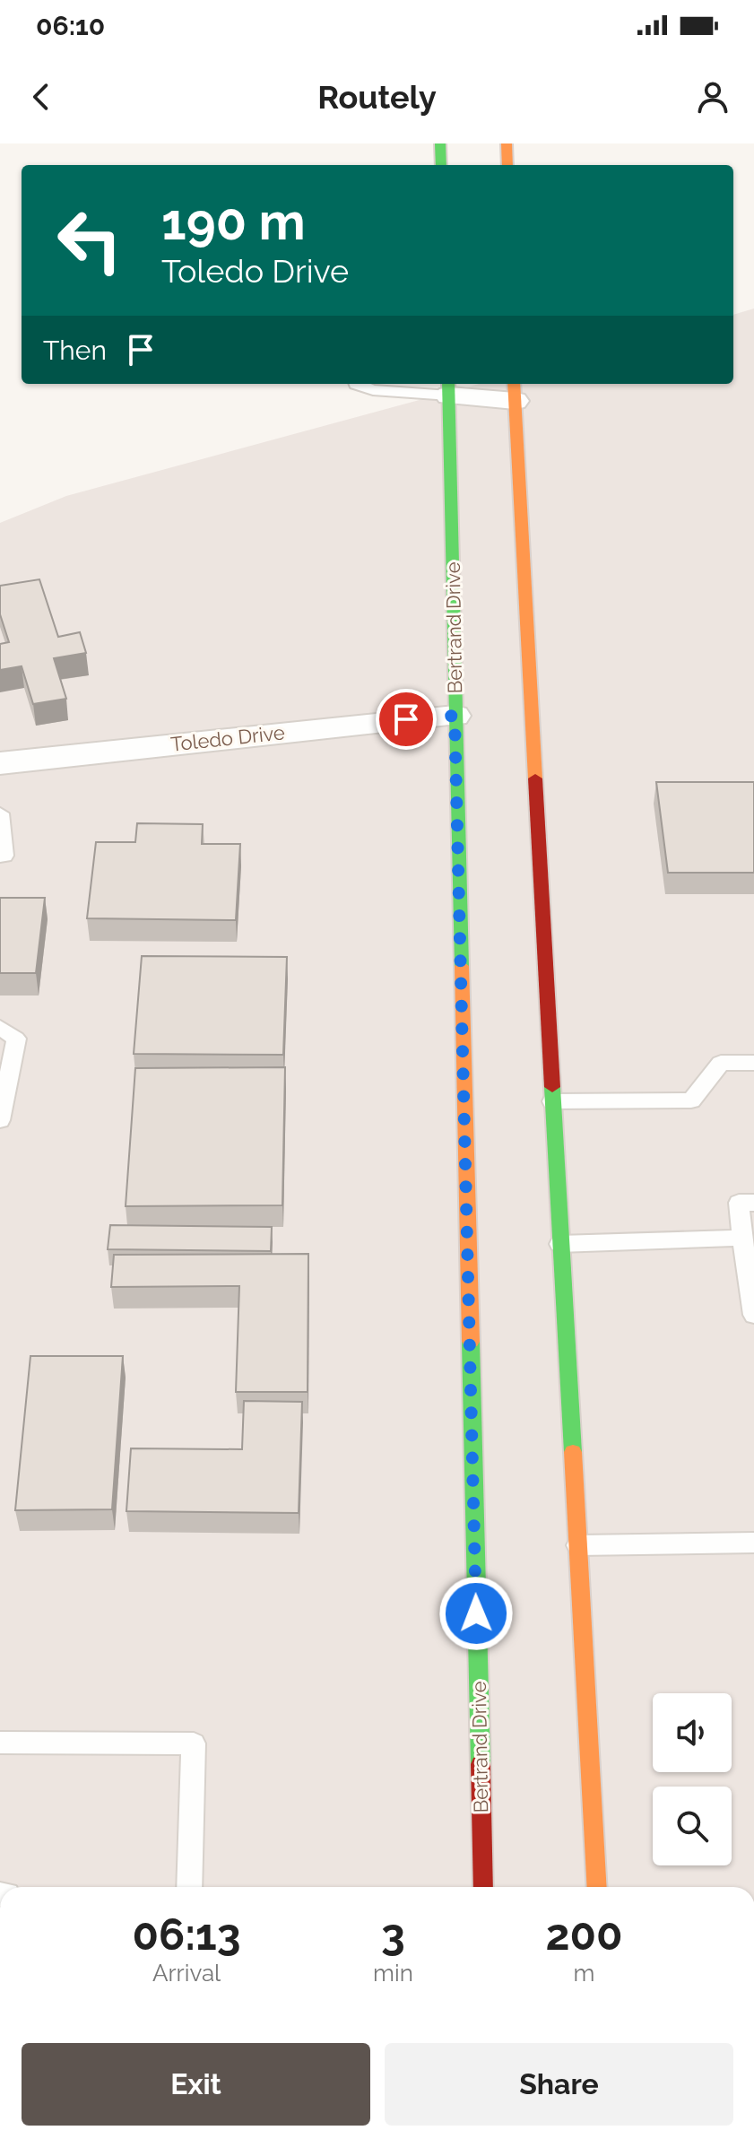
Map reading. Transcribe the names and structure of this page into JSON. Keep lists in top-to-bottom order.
{
  "streets": {
    "main road": ["Bertrand Drive"],
    "street": ["Toledo Drive"]
  },
  "crossings": [
    ["Bertrand Drive", "Toledo Drive"]
  ],
  "page": {
    "status": "06:10",
    "header": "Routely",
    "turn": ["190 m", "Toledo Drive"],
    "then": "Then",
    "eta": [
      "06:13",
      "Arrival",
      "3",
      "min",
      "200",
      "m"
    ],
    "buttons": ["Exit", "Share"]
  }
}
